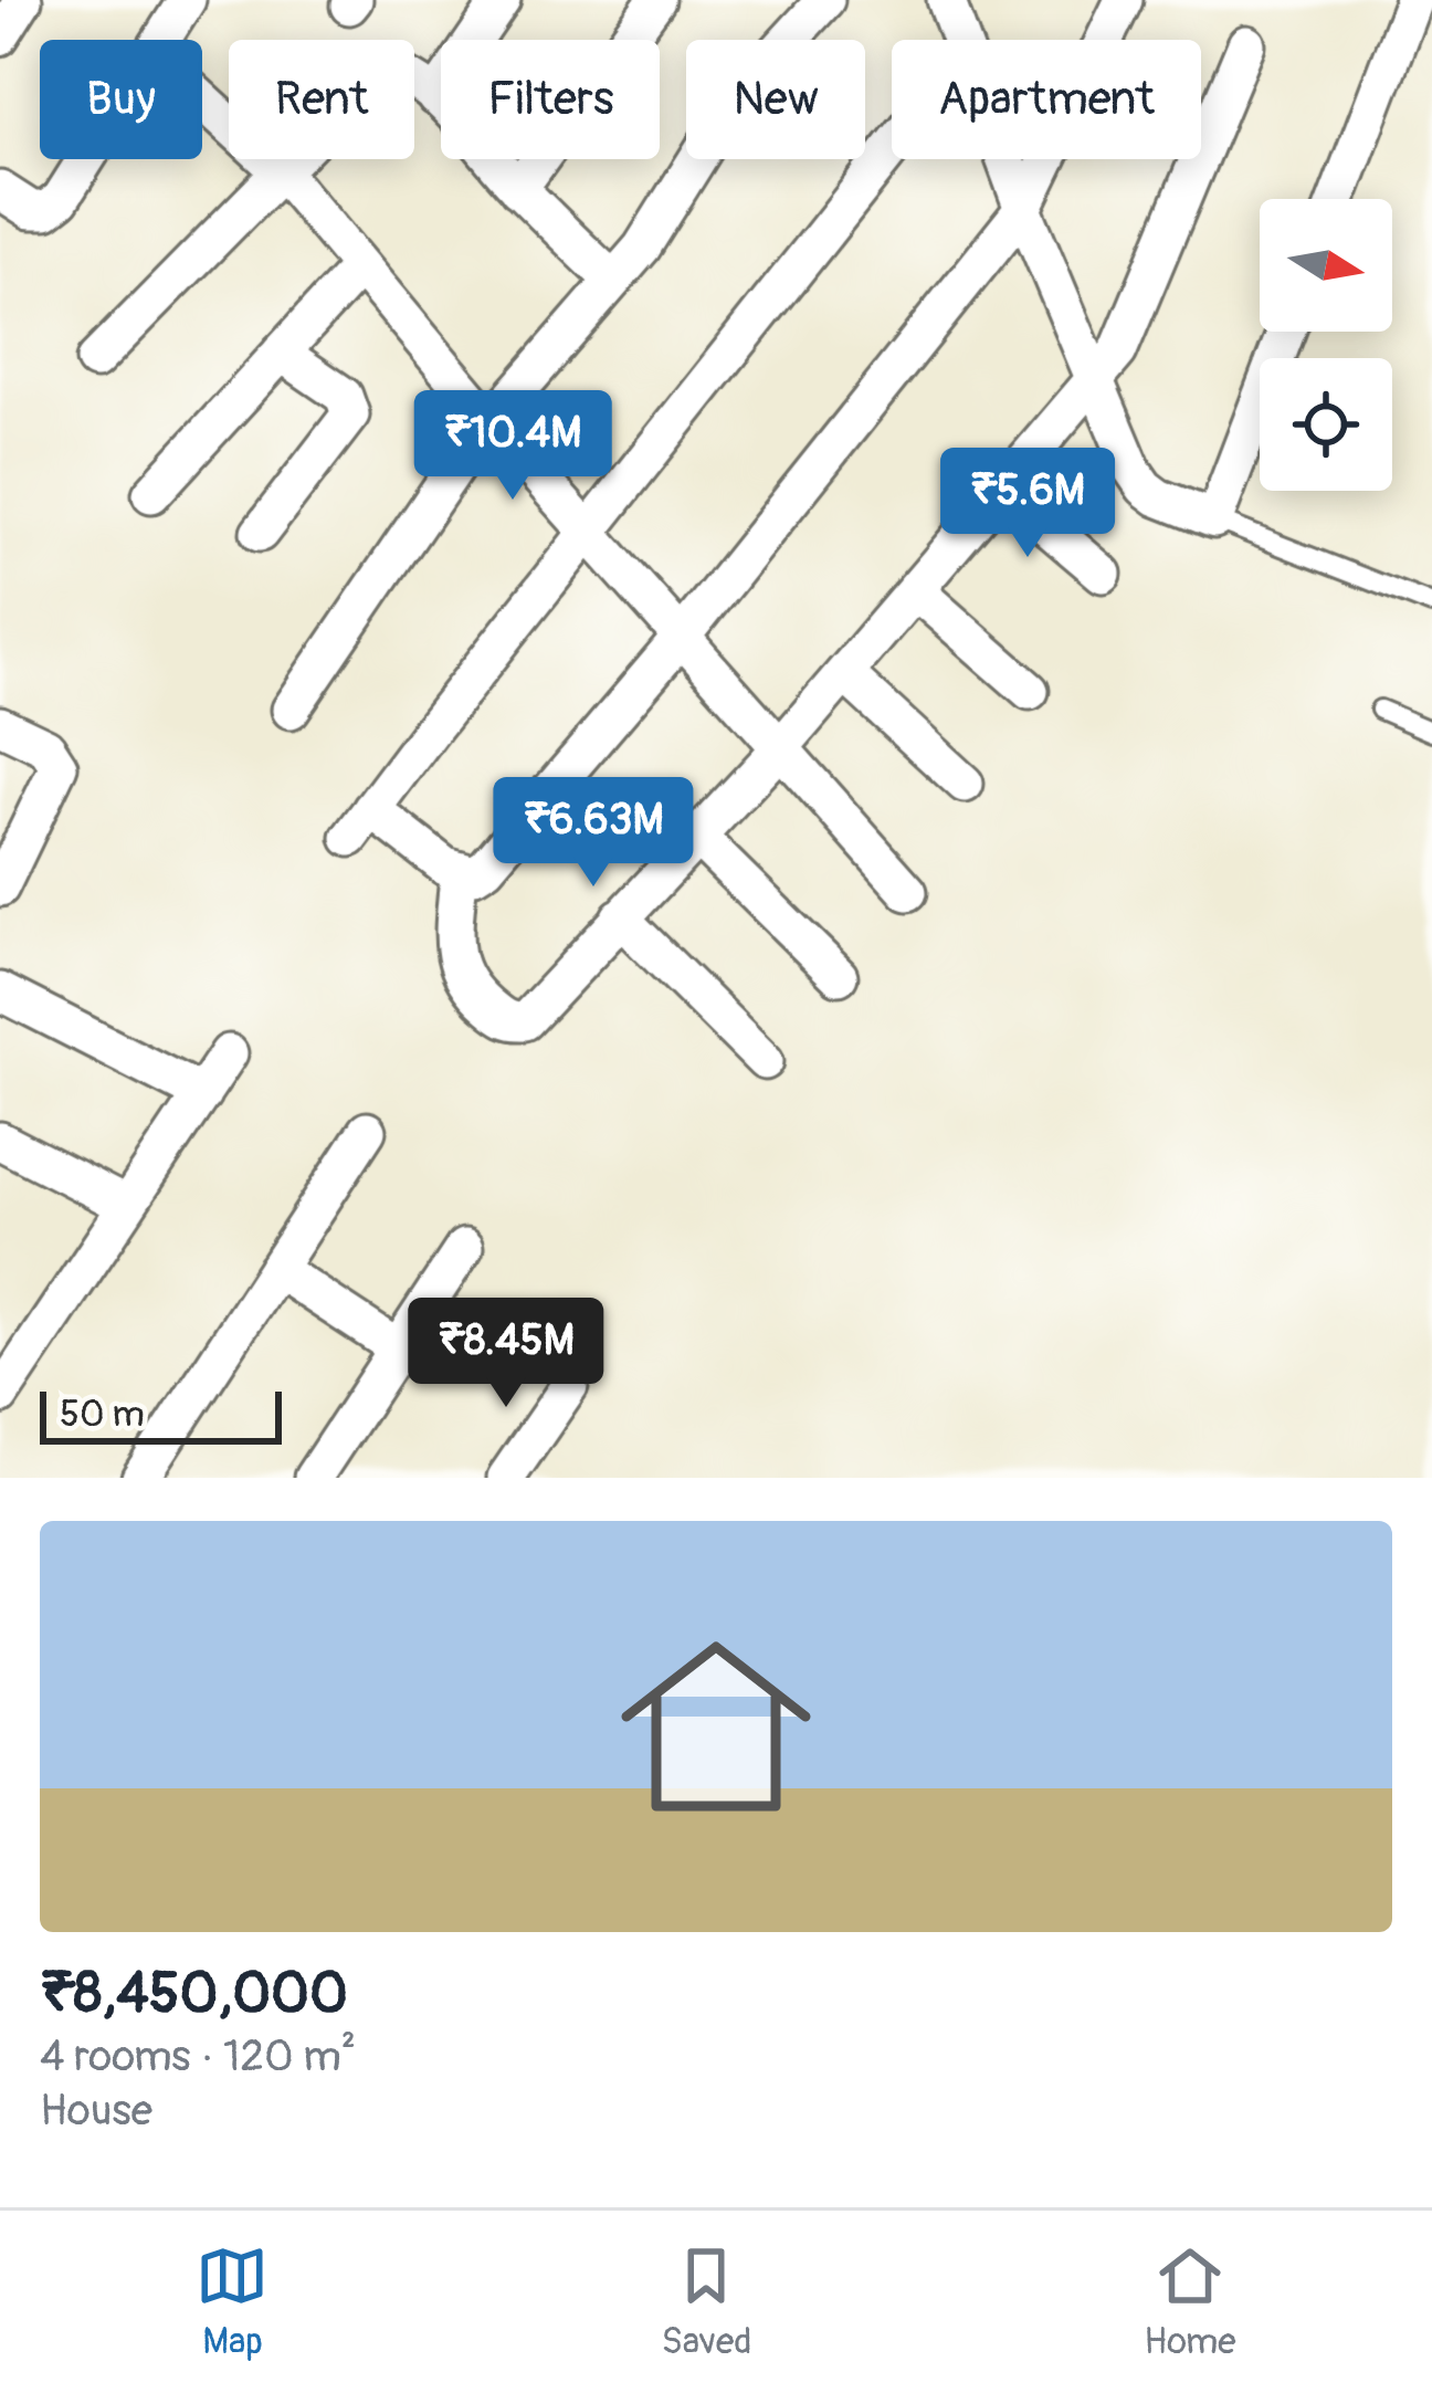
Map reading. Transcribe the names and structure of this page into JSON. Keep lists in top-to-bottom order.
{
  "scale_bar": "50 m",
  "north": "right",
  "page": {
    "chip": [
      "Buy",
      "Rent",
      "Filters",
      "New",
      "Apartment"
    ],
    "price": [
      "₹10.4M",
      "₹5.6M",
      "₹6.63M",
      "₹8.45M"
    ],
    "scale": "50 m",
    "list": [
      {
        "name": "₹8,450,000",
        "note": "4 rooms · 120 m² · House"
      }
    ],
    "tabs": ["Map", "Saved", "Home"]
  }
}
